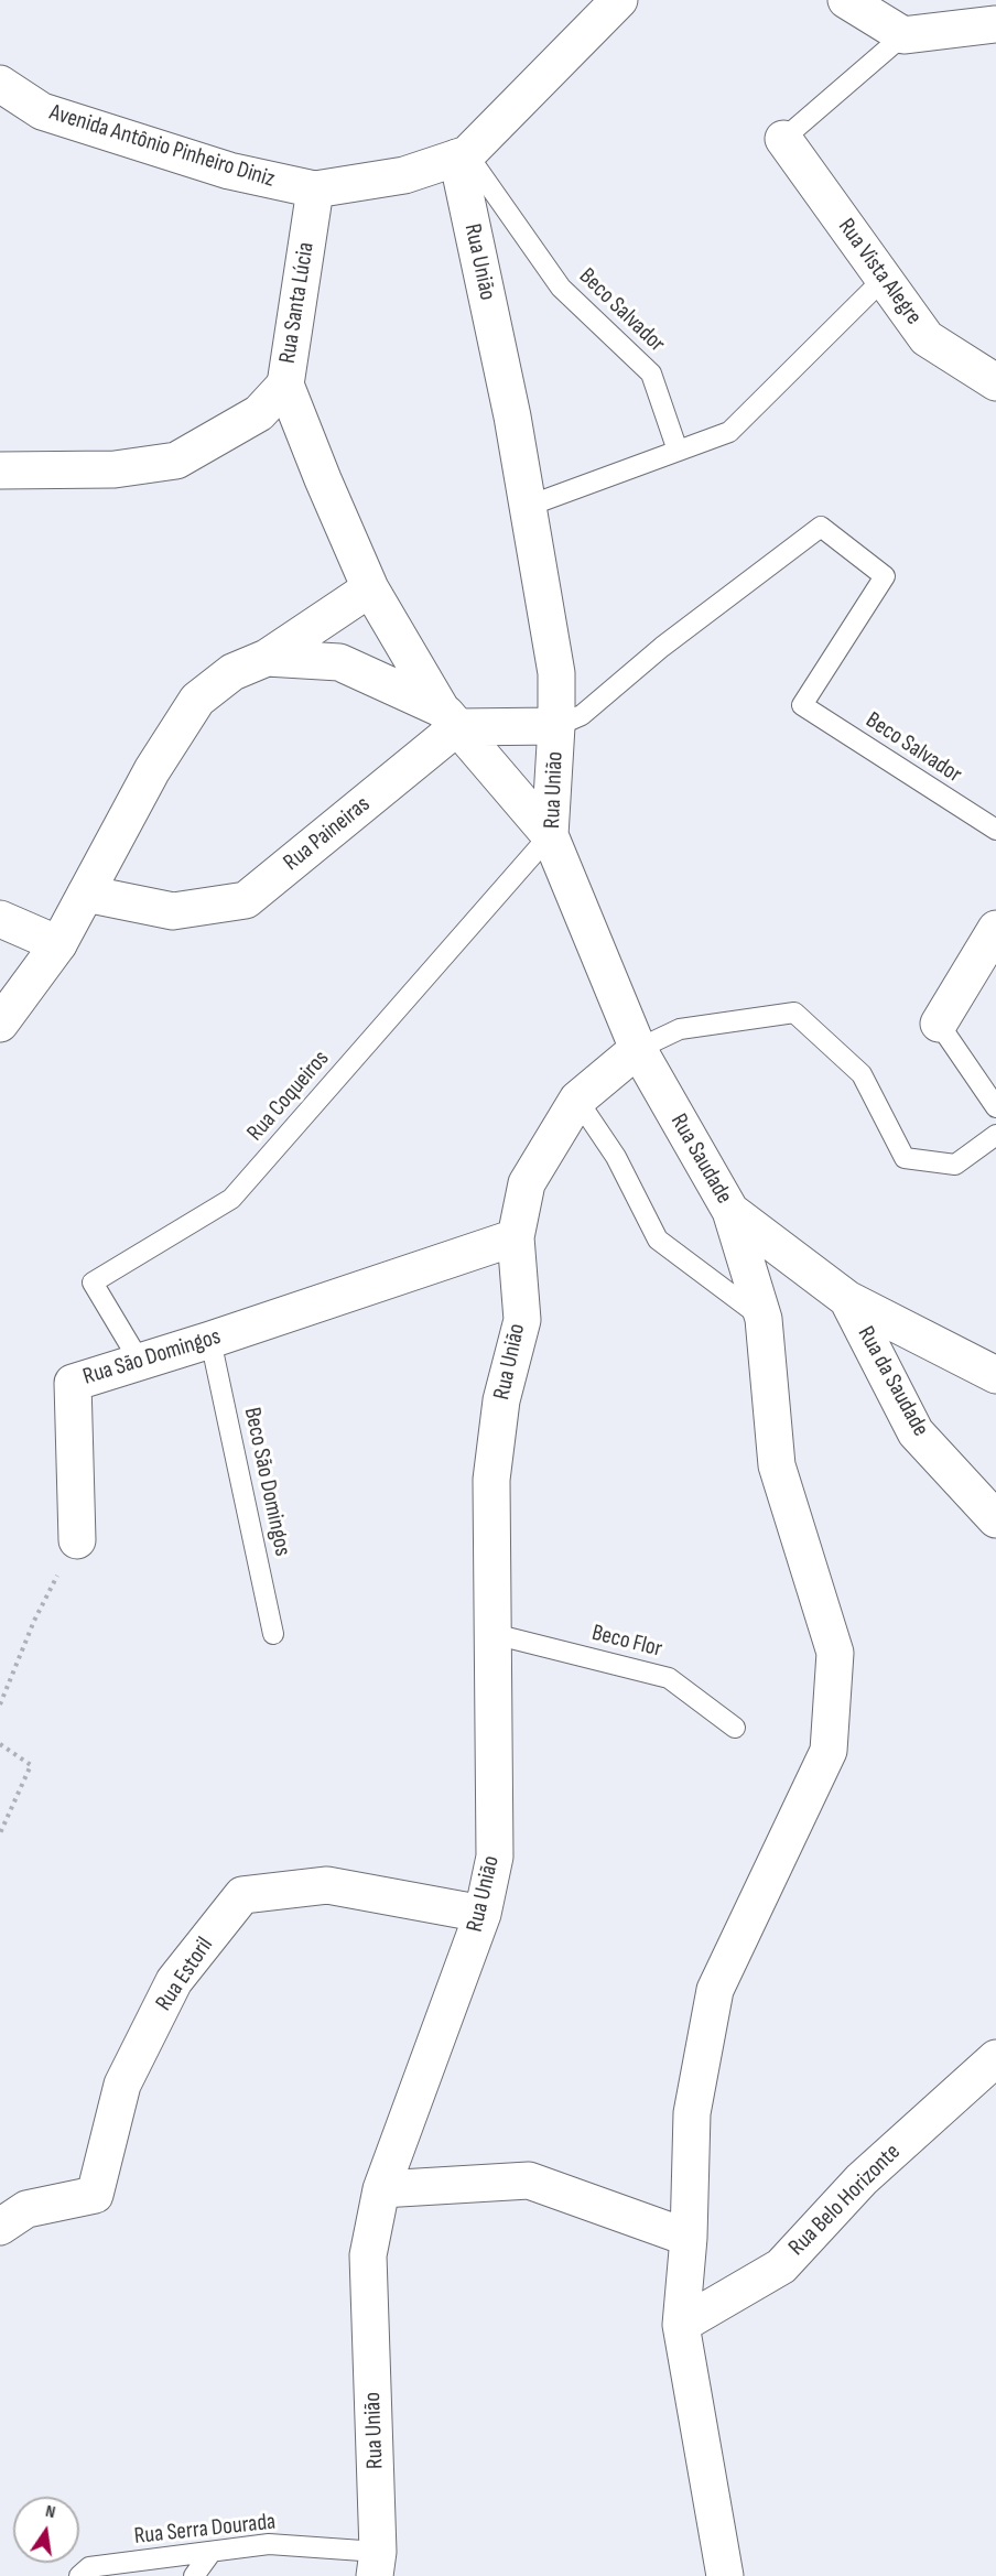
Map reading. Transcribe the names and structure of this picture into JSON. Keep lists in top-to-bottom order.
{
  "streets": {
    "street": [
      "Avenida Antônio Pinheiro Diniz",
      "Rua União",
      "Rua Vista Alegre",
      "Rua Santa Lúcia",
      "Rua Paineiras",
      "Rua Saudade",
      "Rua São Domingos",
      "Rua da Saudade",
      "Rua Estoril",
      "Rua Belo Horizonte"
    ],
    "lane": [
      "Beco Salvador",
      "Rua Coqueiros",
      "Beco São Domingos",
      "Beco Flor",
      "Rua Serra Dourada"
    ]
  },
  "crossings": [
    ["Avenida Antônio Pinheiro Diniz", "Rua União"],
    ["Avenida Antônio Pinheiro Diniz", "Rua Santa Lúcia"],
    ["Avenida Antônio Pinheiro Diniz", "Beco Salvador"],
    ["Rua União", "Beco Salvador"],
    ["Rua União", "Rua Coqueiros"],
    ["Rua União", "Rua Saudade"],
    ["Rua União", "Rua São Domingos"],
    ["Rua União", "Beco Flor"],
    ["Rua União", "Rua Estoril"],
    ["Rua União", "Rua Serra Dourada"],
    ["Rua Coqueiros", "Rua São Domingos"],
    ["Rua Saudade", "Rua da Saudade"],
    ["Rua São Domingos", "Beco São Domingos"]
  ],
  "north": "top"
}
